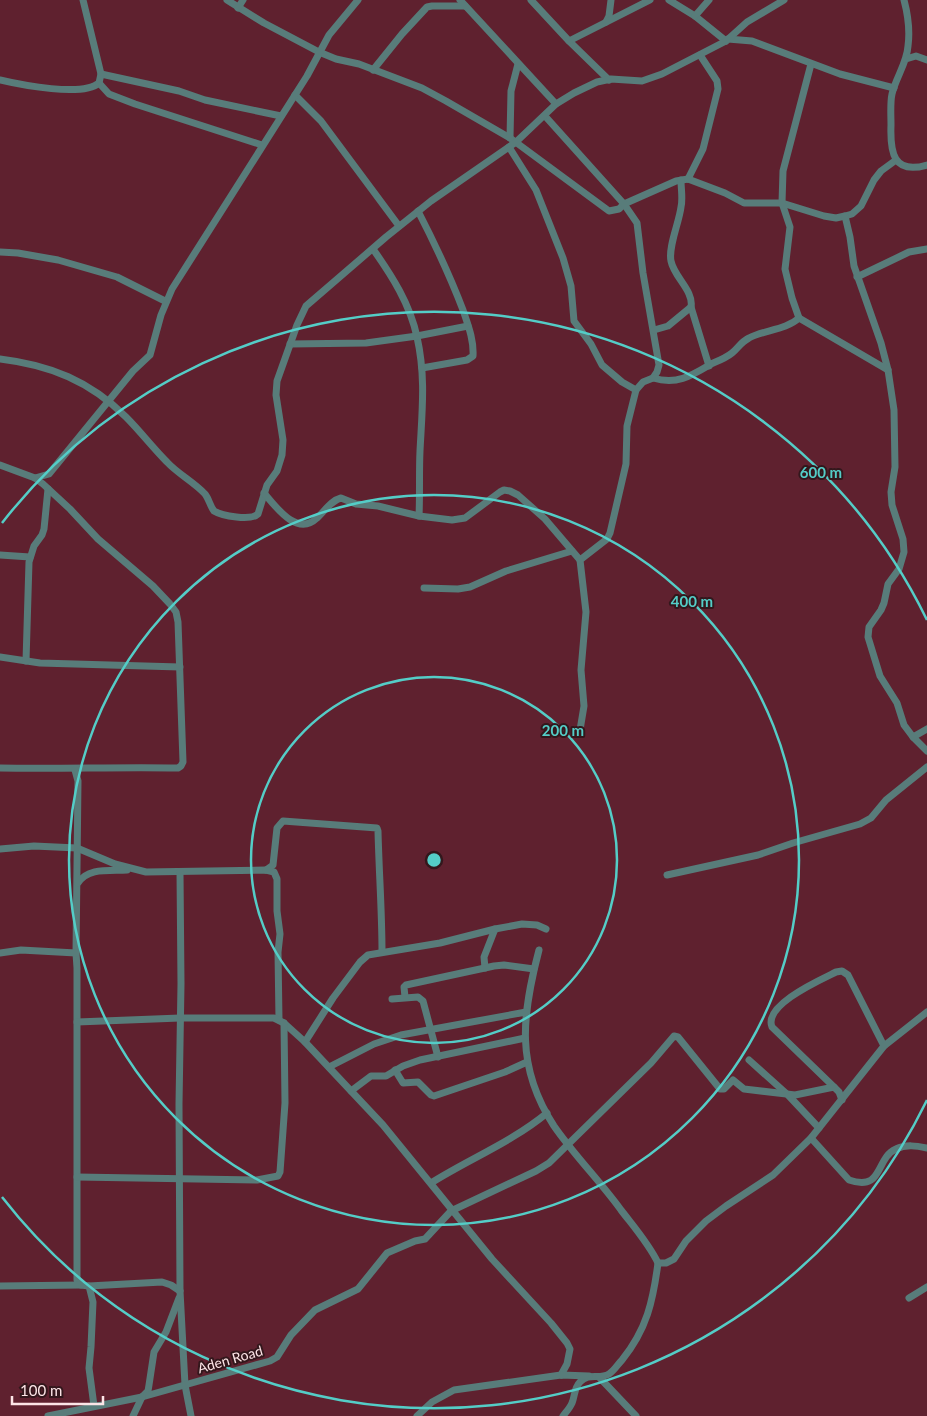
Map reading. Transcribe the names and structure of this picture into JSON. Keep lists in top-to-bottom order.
{
  "streets": {
    "street": ["Aden Road"]
  },
  "scale_bar": "100 m",
  "rings": ["600 m", "400 m", "200 m"]
}
